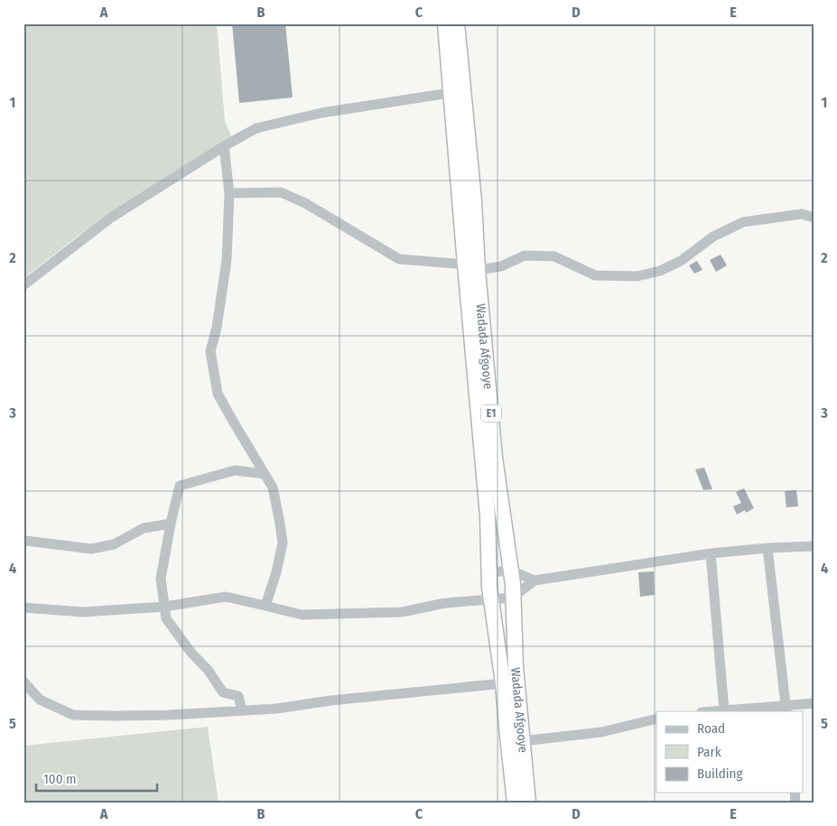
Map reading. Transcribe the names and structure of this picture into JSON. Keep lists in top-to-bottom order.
{
  "streets": {
    "highway": ["Wadada Afgooye", "E1"]
  },
  "legend": ["Road", "Park", "Building"],
  "scale_bar": "100 m",
  "grid": {
    "columns": [
      "A",
      "B",
      "C",
      "D",
      "E"
    ],
    "rows": [
      "1",
      "2",
      "3",
      "4",
      "5"
    ]
  }
}
